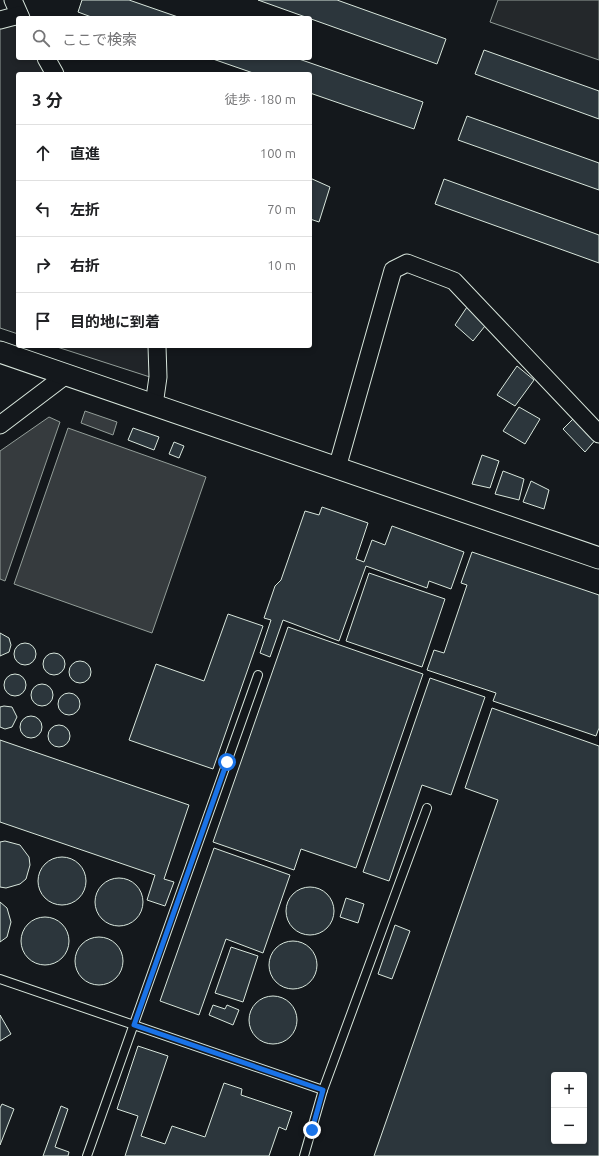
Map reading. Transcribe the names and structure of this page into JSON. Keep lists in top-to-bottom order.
{
  "page": {
    "search": "ここで検索",
    "heading": ["3 分", "徒歩 · 180 m"],
    "list": [
      ["直進", "100 m"],
      ["左折", "70 m"],
      ["右折", "10 m"],
      "目的地に到着"
    ],
    "map_buttons": ["+", "−"]
  }
}
